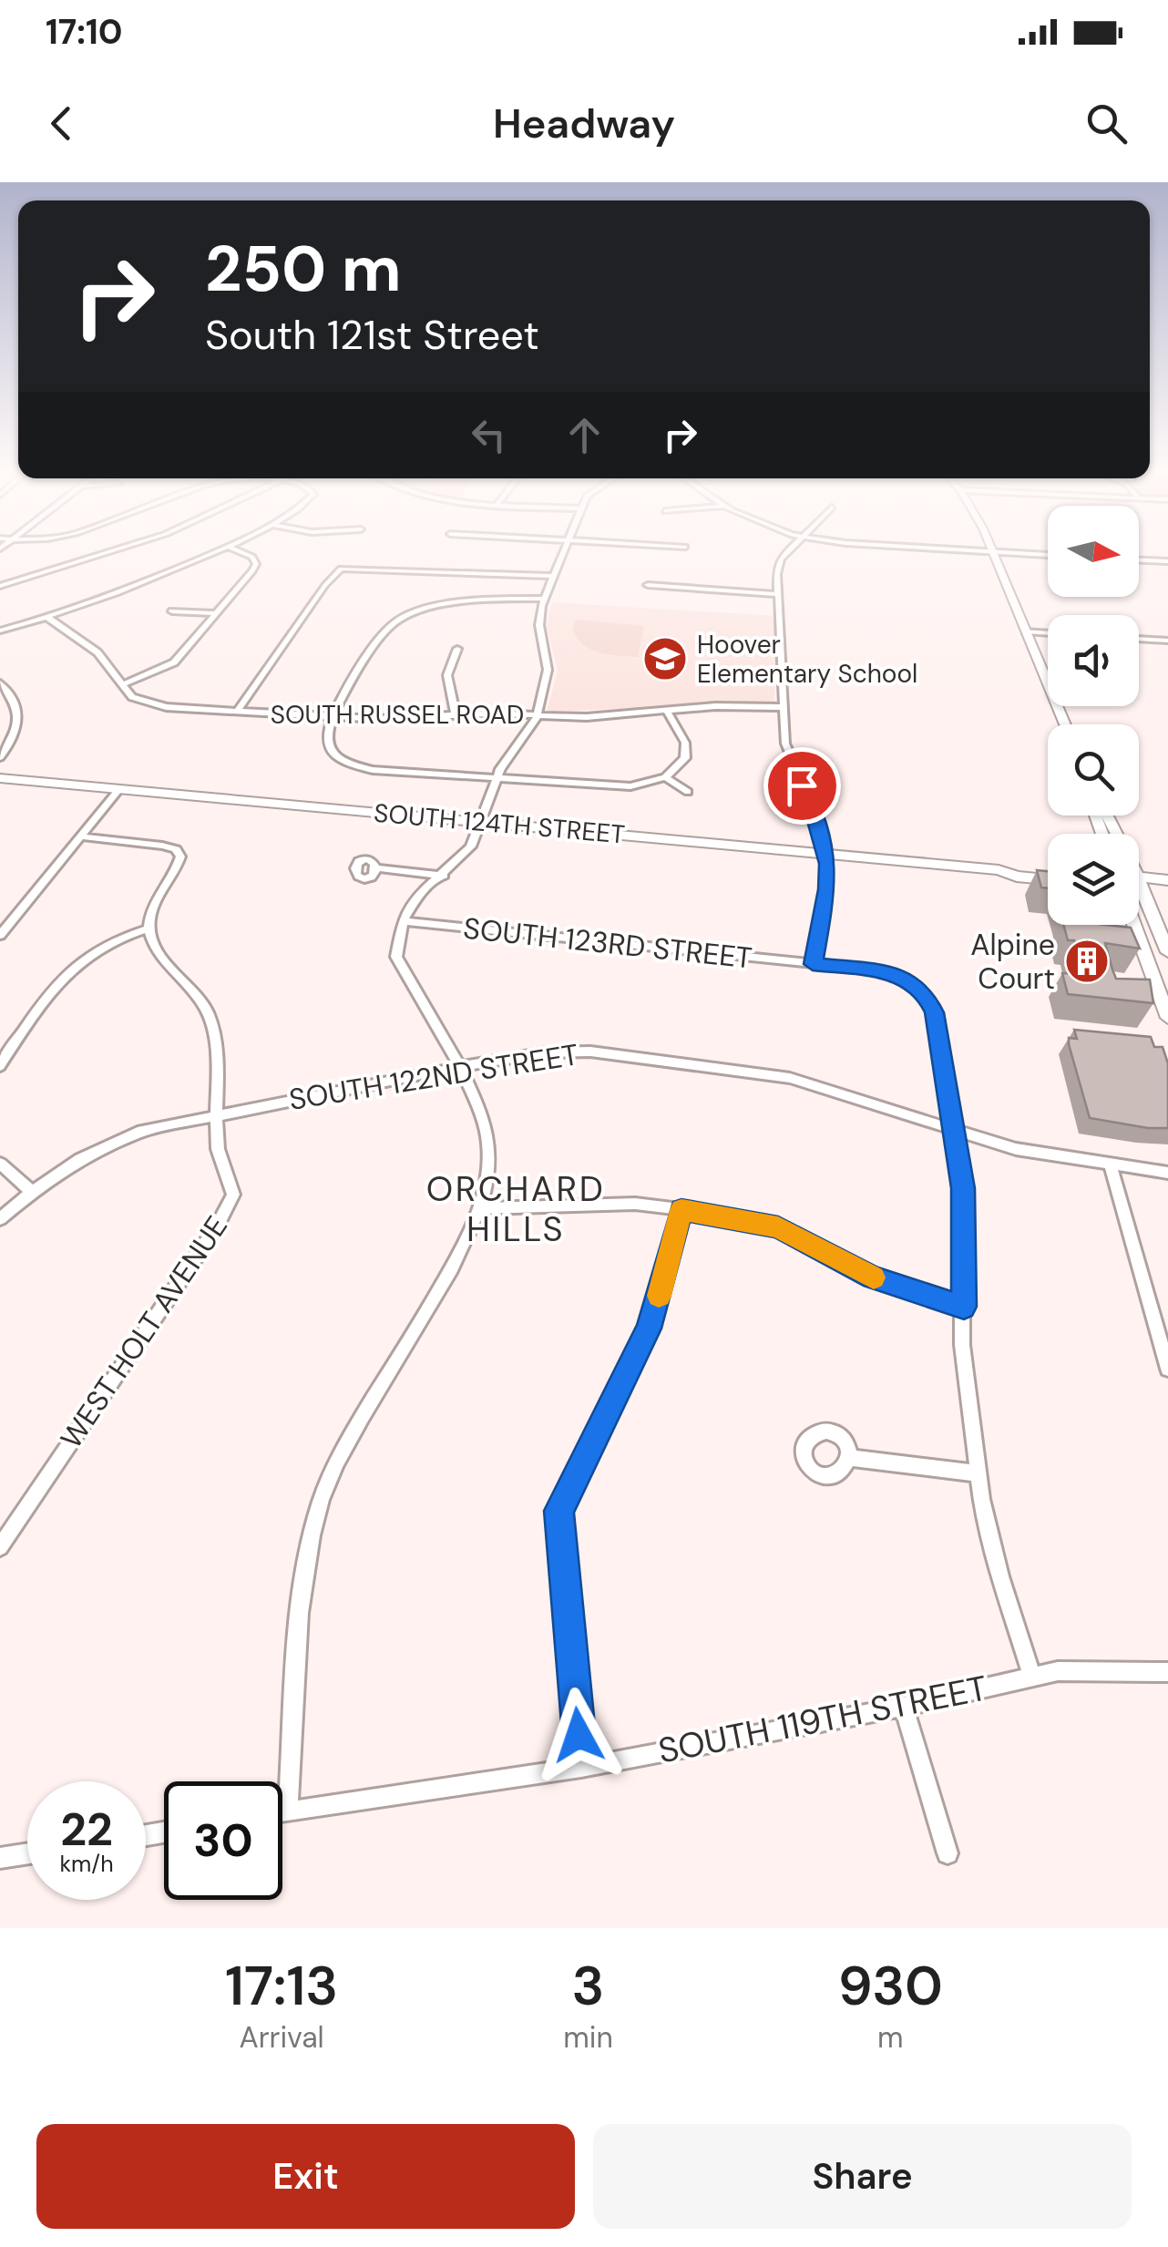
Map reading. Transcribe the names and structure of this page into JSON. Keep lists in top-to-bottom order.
{
  "streets": {
    "main road": ["SOUTH 124TH STREET"],
    "street": [
      "SOUTH RUSSEL ROAD",
      "SOUTH 123RD STREET",
      "SOUTH 122ND STREET",
      "WEST HOLT AVENUE",
      "SOUTH 119TH STREET"
    ]
  },
  "crossings": [
    ["SOUTH 123RD STREET", "SOUTH 122ND STREET"],
    ["SOUTH 123RD STREET", "SOUTH 119TH STREET"],
    ["SOUTH 122ND STREET", "WEST HOLT AVENUE"]
  ],
  "districts": ["ORCHARD HILLS"],
  "places": {
    "school or university": ["Hoover Elementary School"],
    "building": ["Alpine Court"]
  },
  "north": "right",
  "page": {
    "status": "17:10",
    "header": "Headway",
    "turn": ["250 m", "South 121st Street"],
    "speed": "22 km/h",
    "limit": "30",
    "eta": [
      "17:13",
      "Arrival",
      "3",
      "min",
      "930",
      "m"
    ],
    "buttons": ["Exit", "Share"]
  }
}
